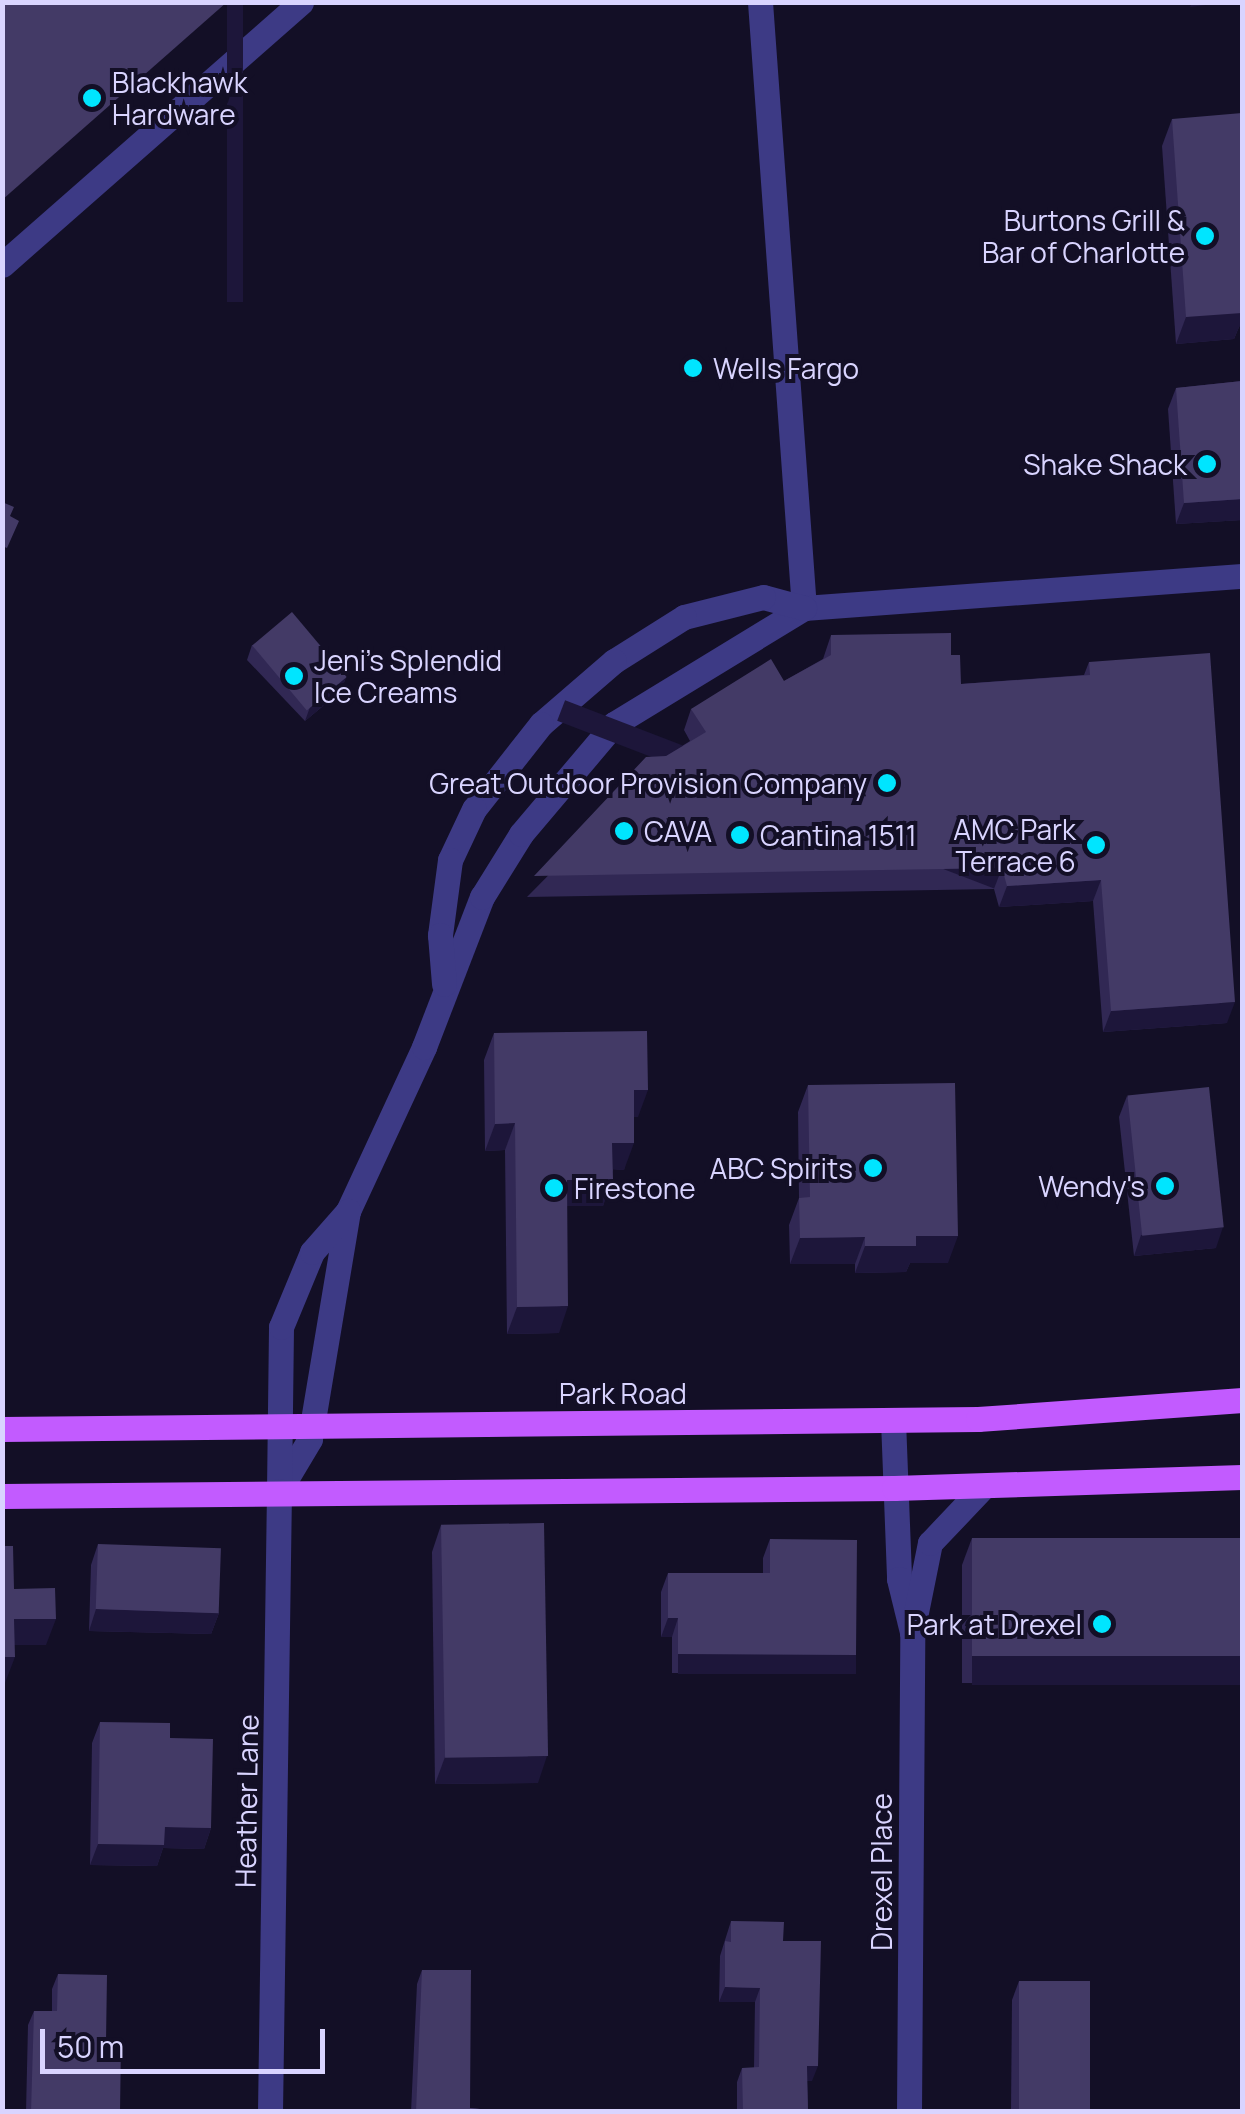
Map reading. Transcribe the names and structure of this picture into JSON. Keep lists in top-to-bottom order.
{
  "streets": {
    "main road": ["Park Road"],
    "street": ["Heather Lane", "Drexel Place"]
  },
  "crossings": [
    ["Park Road", "Heather Lane"],
    ["Park Road", "Drexel Place"]
  ],
  "places": [
    "Blackhawk Hardware",
    "Burtons Grill & Bar of Charlotte",
    "Wells Fargo",
    "Shake Shack",
    "Jeni's Splendid Ice Creams",
    "Great Outdoor Provision Company",
    "CAVA",
    "Cantina 1511",
    "AMC Park Terrace 6",
    "ABC Spirits",
    "Wendy's",
    "Firestone",
    "Park at Drexel"
  ],
  "scale_bar": "50 m"
}
